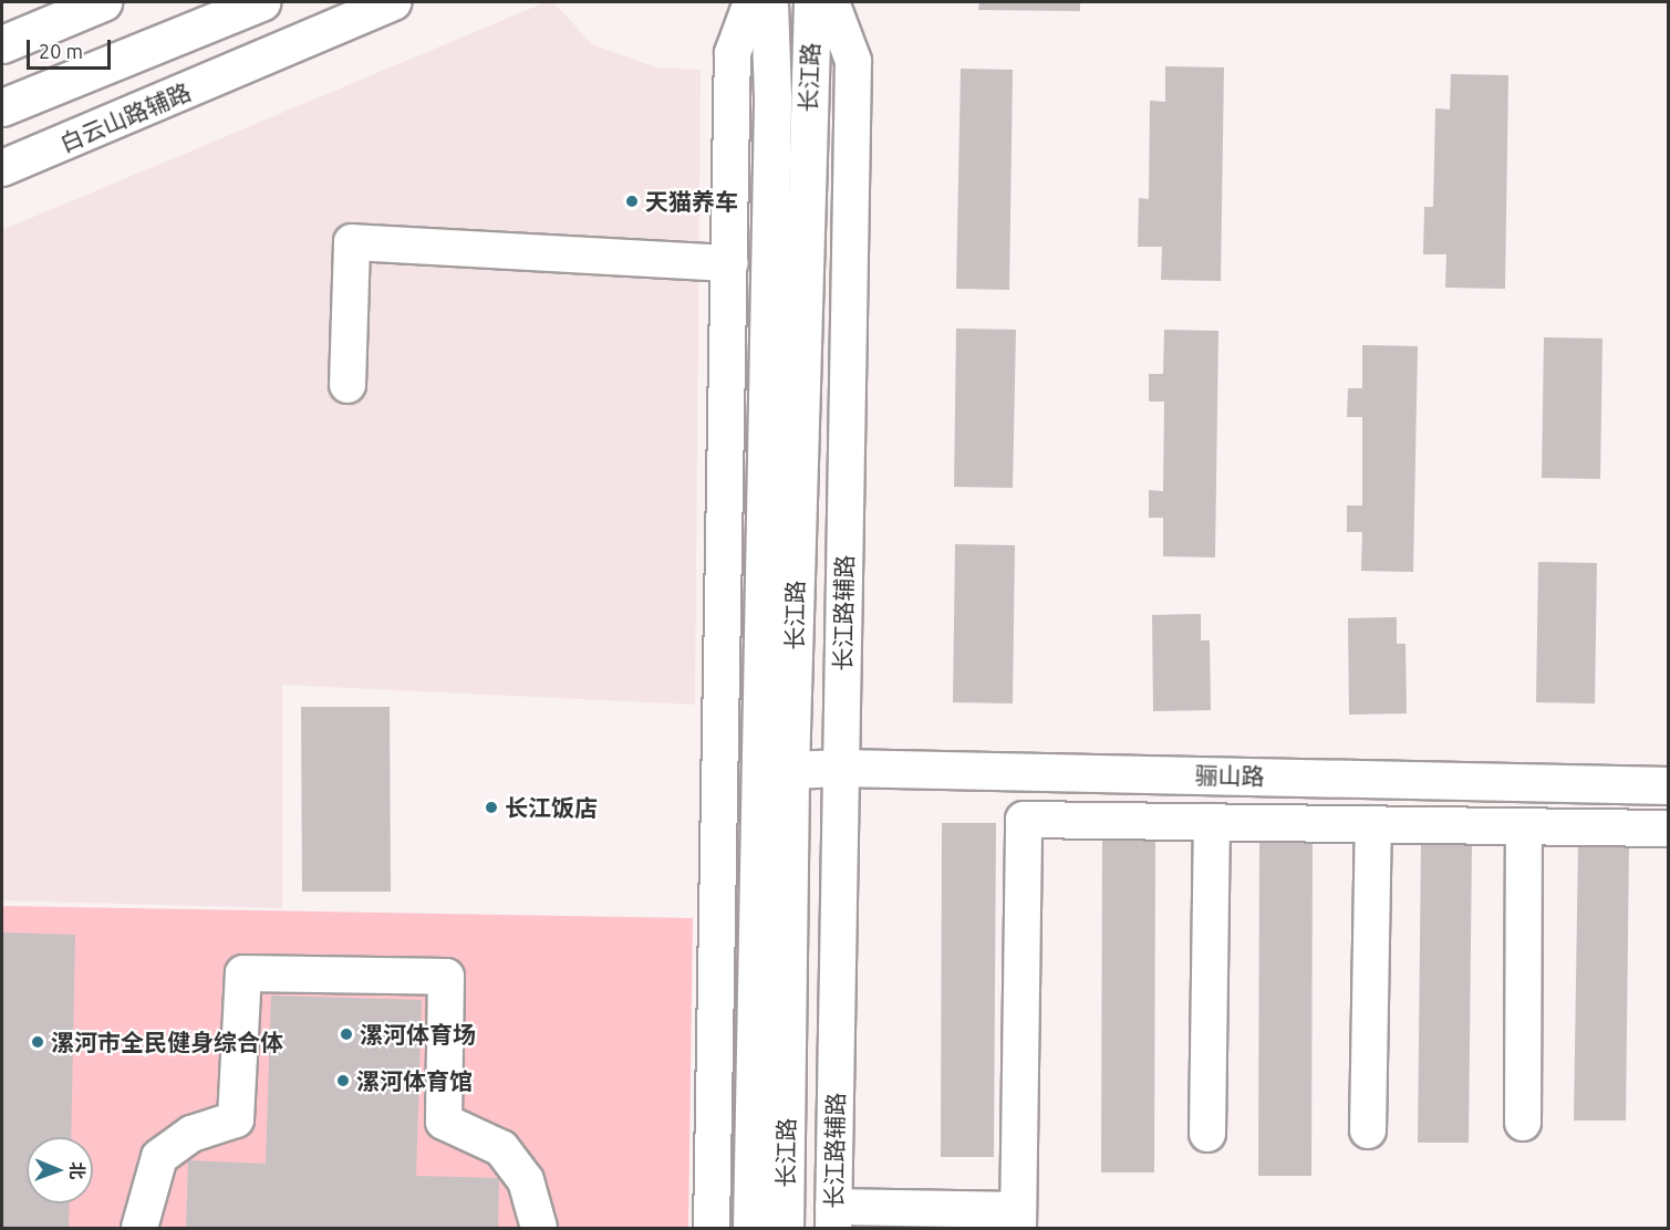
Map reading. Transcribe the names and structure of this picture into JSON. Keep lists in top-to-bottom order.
{
  "streets": {
    "main road": ["长江路", "骊山路"],
    "street": ["白云山路辅路", "长江路辅路"]
  },
  "crossings": [
    ["长江路", "长江路辅路"],
    ["长江路", "骊山路"],
    ["长江路辅路", "骊山路"]
  ],
  "places": [
    "天猫养车",
    "长江饭店",
    "漯河体育场",
    "漯河市全民健身综合体",
    "漯河体育馆"
  ],
  "scale_bar": "20 m",
  "north": "right"
}
